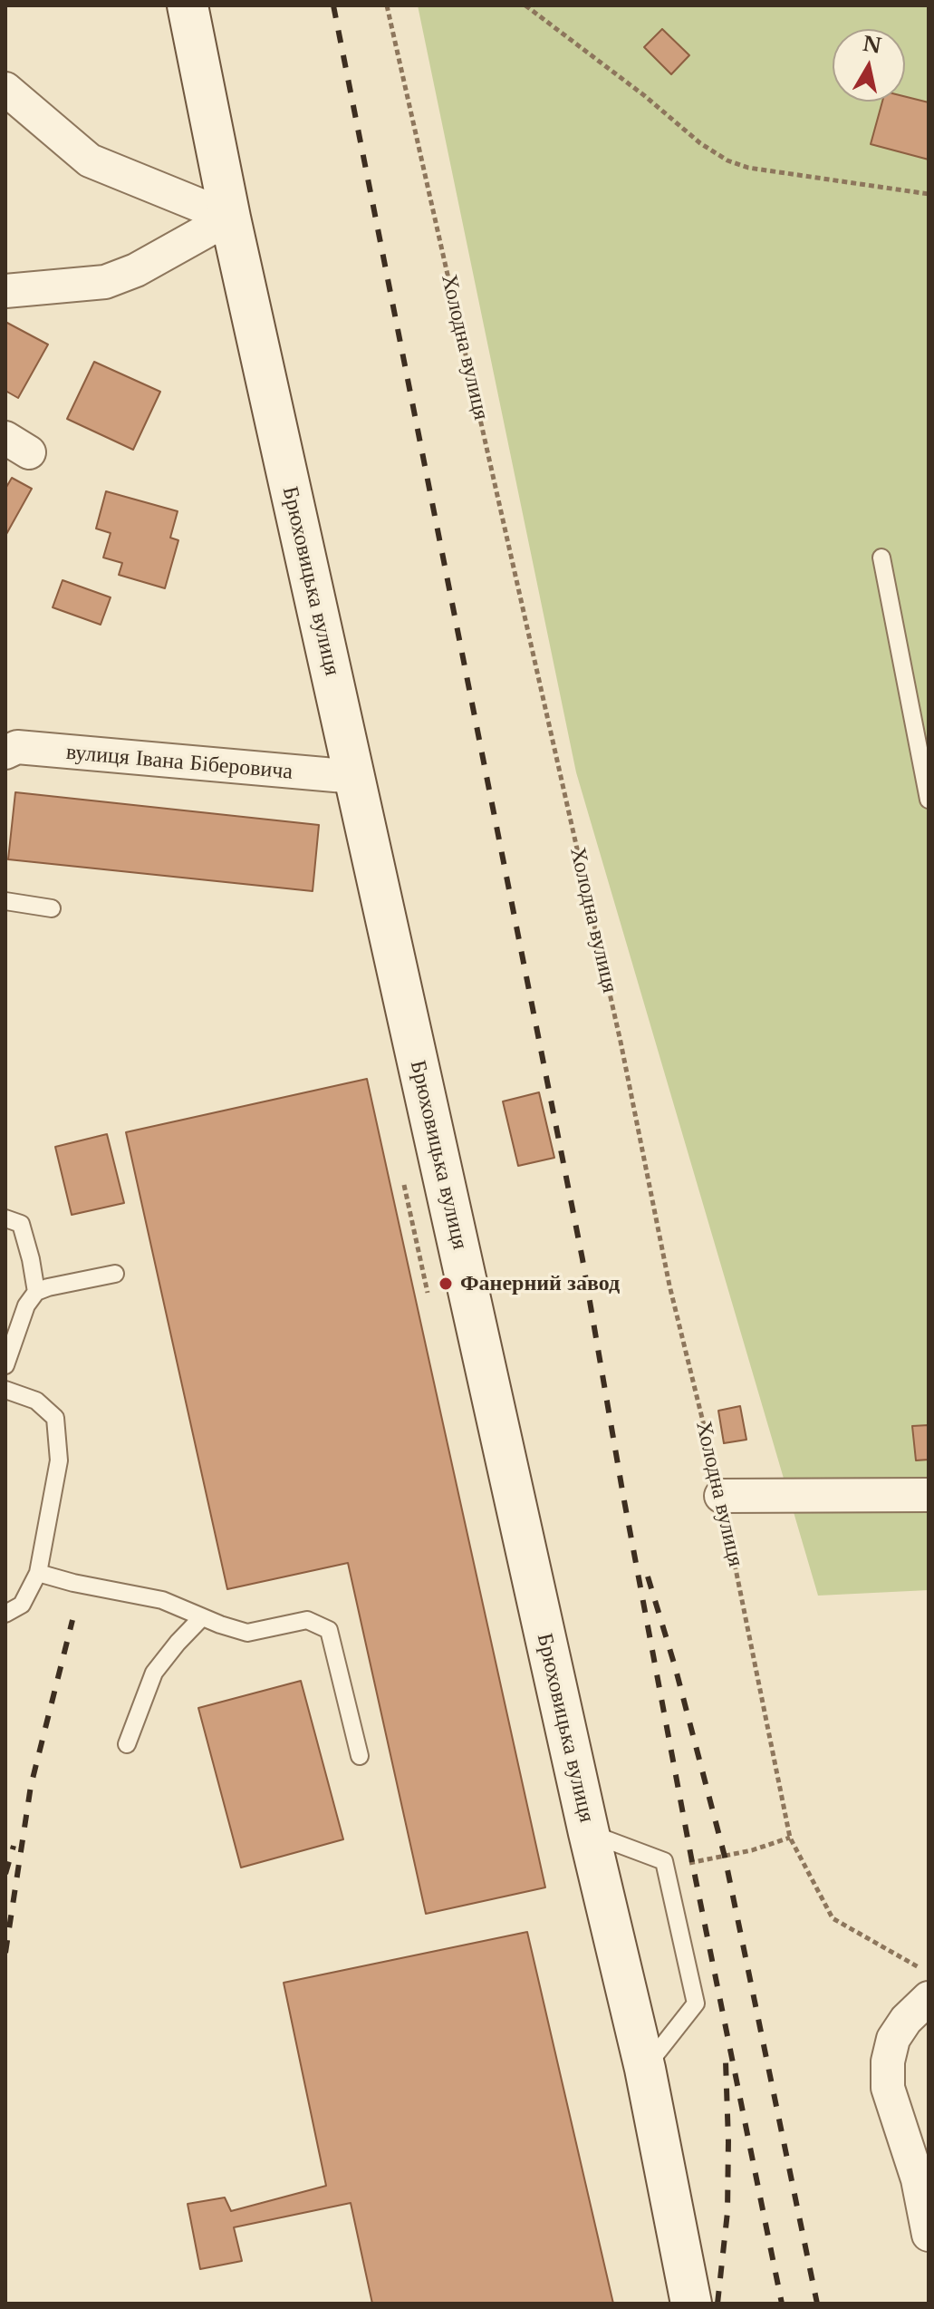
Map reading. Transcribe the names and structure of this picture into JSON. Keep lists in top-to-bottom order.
{
  "streets": {
    "main road": ["Брюховицька вулиця"],
    "street": ["вулиця Івана Біберовича"],
    "path": ["Холодна вулиця"]
  },
  "crossings": [
    ["Брюховицька вулиця", "вулиця Івана Біберовича"]
  ],
  "places": ["Фанерний завод"],
  "north": "top"
}
